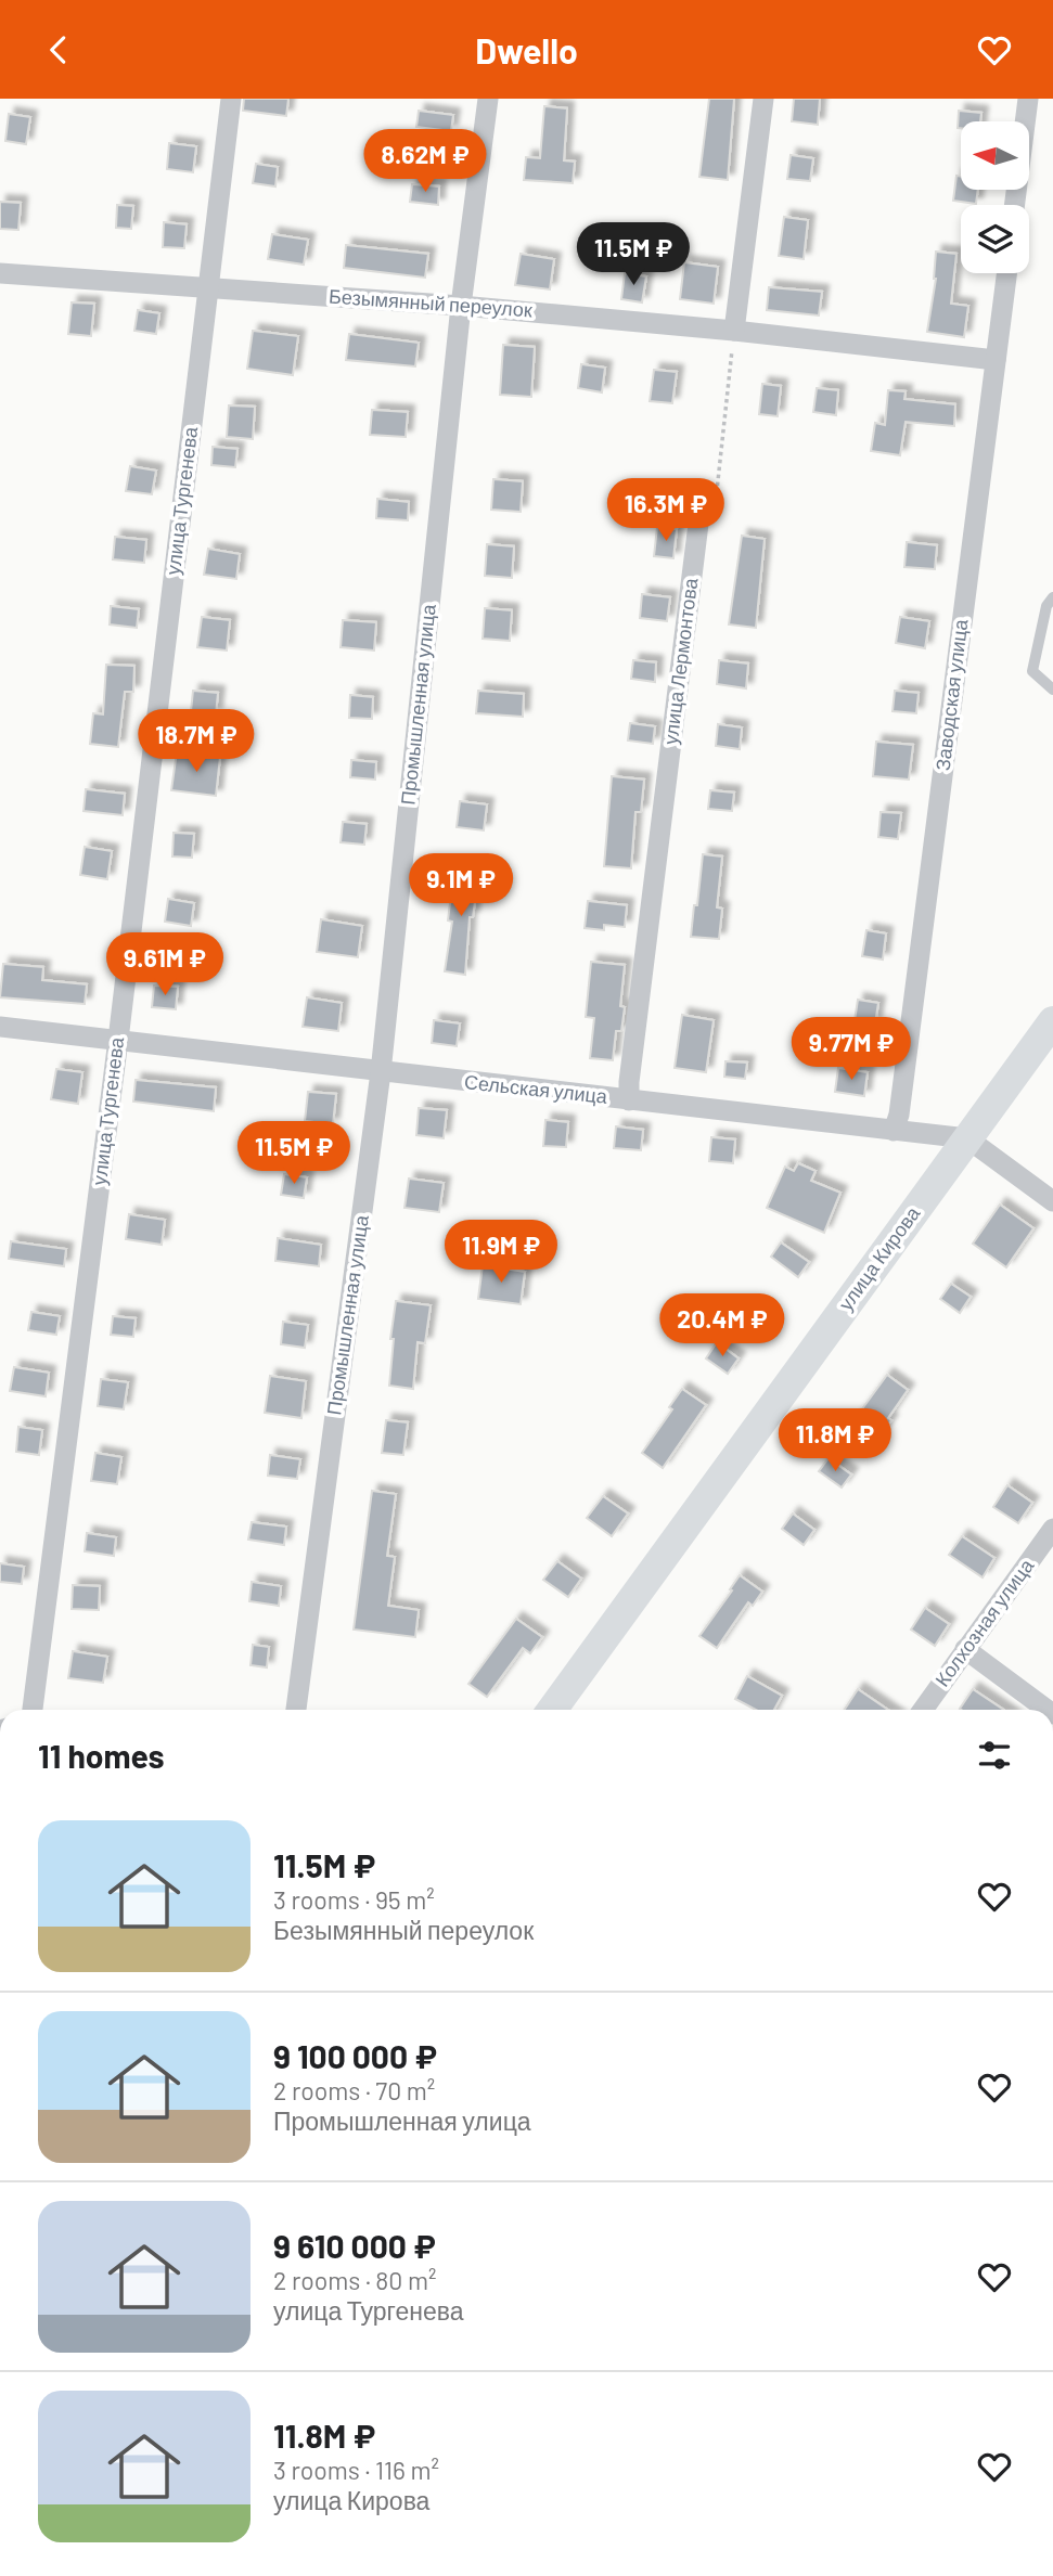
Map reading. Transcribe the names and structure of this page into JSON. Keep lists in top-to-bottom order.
{
  "streets": {
    "main road": ["улица Кирова"],
    "street": [
      "Безымянный переулок",
      "улица Тургенева",
      "улица Лермонтова",
      "Заводская улица",
      "Промышленная улица",
      "Сельская улица",
      "Колхозная улица"
    ]
  },
  "crossings": [
    ["Безымянный переулок", "улица Тургенева"],
    ["Безымянный переулок", "Заводская улица"],
    ["Безымянный переулок", "Промышленная улица"],
    ["улица Тургенева", "Сельская улица"],
    ["улица Лермонтова", "Сельская улица"],
    ["Заводская улица", "Сельская улица"],
    ["Промышленная улица", "Сельская улица"],
    ["Сельская улица", "улица Кирова"]
  ],
  "north": "left",
  "page": {
    "header": "Dwello",
    "price": [
      "8.62M ₽",
      "11.5M ₽",
      "16.3M ₽",
      "18.7M ₽",
      "9.1M ₽",
      "9.61M ₽",
      "9.77M ₽",
      "11.5M ₽",
      "11.9M ₽",
      "20.4M ₽",
      "11.8M ₽"
    ],
    "heading": "11 homes",
    "list": [
      {
        "name": "11.5M ₽",
        "note": "3 rooms · 95 m² · Безымянный переулок"
      },
      {
        "name": "9 100 000 ₽",
        "note": "2 rooms · 70 m² · Промышленная улица"
      },
      {
        "name": "9 610 000 ₽",
        "note": "2 rooms · 80 m² · улица Тургенева"
      },
      {
        "name": "11.8M ₽",
        "note": "3 rooms · 116 m² · улица Кирова"
      }
    ]
  }
}
